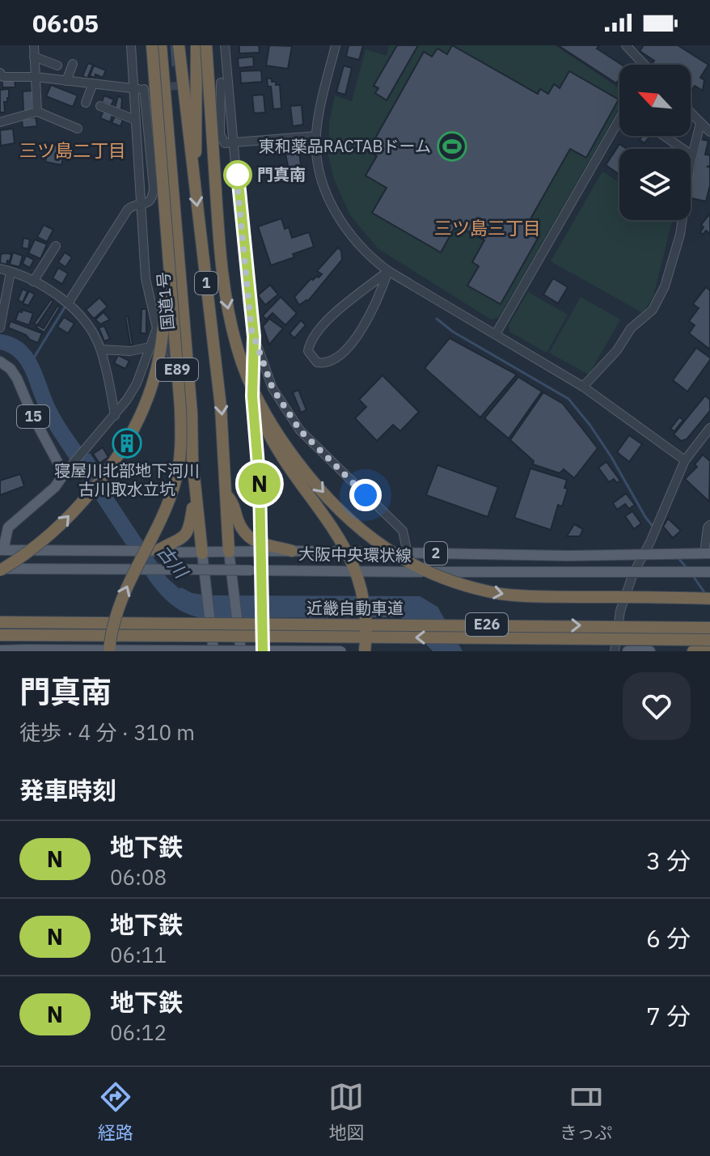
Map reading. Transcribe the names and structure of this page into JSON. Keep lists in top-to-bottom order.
{
  "streets": {
    "highway": [
      "1",
      "国道1号",
      "E89",
      "近畿自動車道",
      "E26"
    ],
    "main road": ["15", "2", "大阪中央環状線"]
  },
  "crossings": [
    ["1", "2"],
    ["国道1号", "2"],
    ["E89", "大阪中央環状線"]
  ],
  "districts": ["三ツ島二丁目", "三ツ島三丁目"],
  "water": ["古川"],
  "places": {
    "sports": ["東和薬品RACTABドーム"],
    "other": ["門真南"],
    "building": ["寝屋川北部地下河川 古川取水立坑"]
  },
  "lines": ["metro line N"],
  "north": "top left",
  "page": {
    "status": "06:05",
    "on_map": "N",
    "heading": [
      ["門真南", "徒歩 · 4 分 · 310 m"],
      "発車時刻"
    ],
    "list": [
      {
        "mark": "N",
        "name": "地下鉄",
        "note": "06:08",
        "value": "3 分"
      },
      {
        "mark": "N",
        "name": "地下鉄",
        "note": "06:11",
        "value": "6 分"
      },
      {
        "mark": "N",
        "name": "地下鉄",
        "note": "06:12",
        "value": "7 分"
      }
    ],
    "tabs": ["経路", "地図", "きっぷ"]
  }
}
